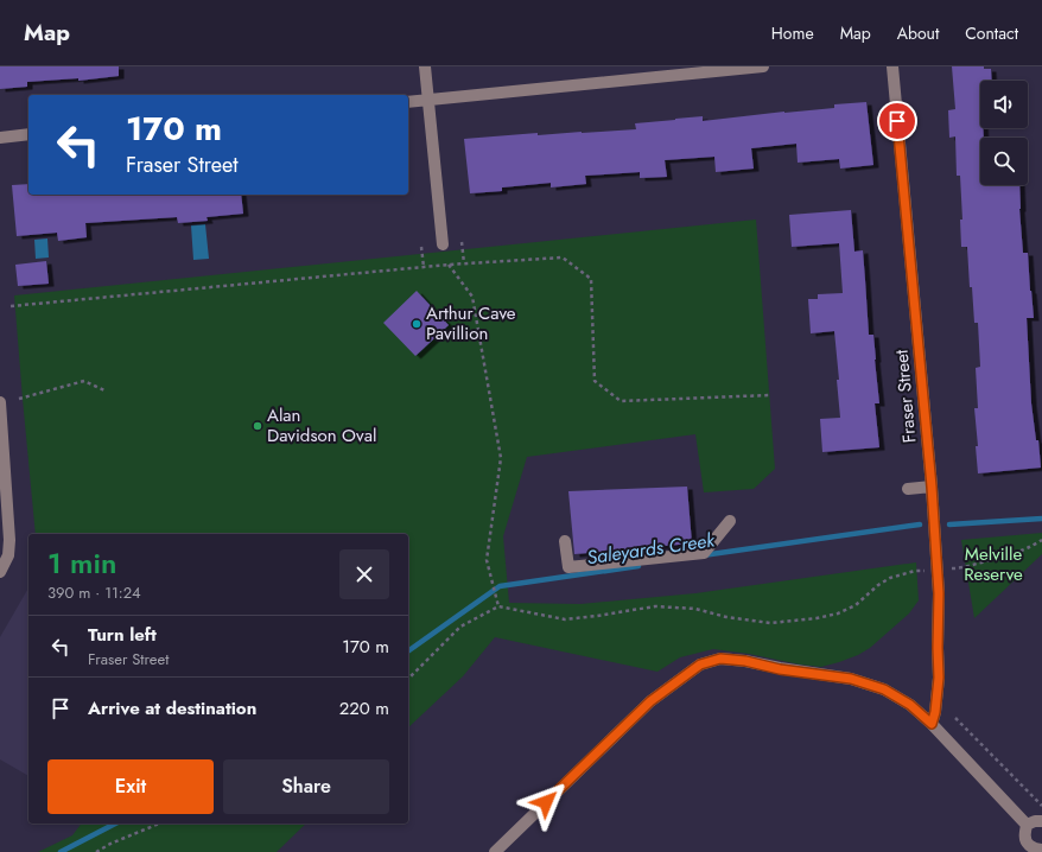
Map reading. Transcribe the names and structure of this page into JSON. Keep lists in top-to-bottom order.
{
  "streets": {
    "street": ["Fraser Street"]
  },
  "water": ["Saleyards Creek"],
  "parks": ["Melville Reserve"],
  "places": ["Arthur Cave Pavillion", "Alan Davidson Oval"],
  "page": {
    "header": "Map",
    "nav": [
      "Home",
      "Map",
      "About",
      "Contact"
    ],
    "turn": ["170 m", "Fraser Street"],
    "heading": ["1 min", "390 m · 11:24"],
    "list": [
      {
        "name": "Turn left",
        "note": "Fraser Street",
        "value": "170 m"
      },
      {
        "name": "Arrive at destination",
        "value": "220 m"
      }
    ],
    "buttons": ["Exit", "Share"]
  }
}
